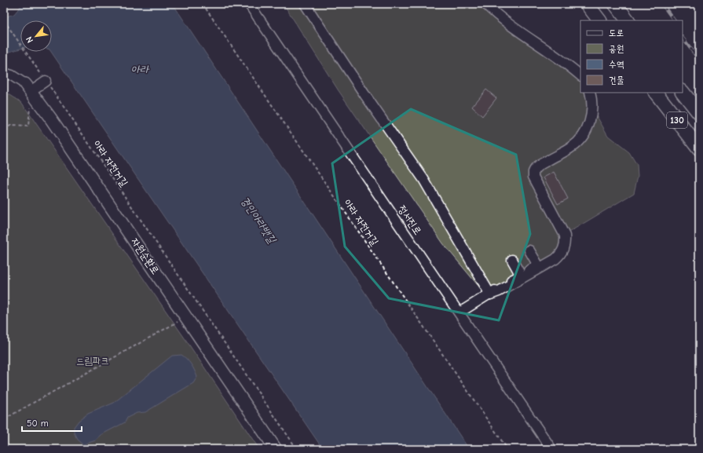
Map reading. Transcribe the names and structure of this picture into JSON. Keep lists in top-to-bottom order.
{
  "streets": {
    "highway": ["130"],
    "main road": ["자원순환로"],
    "street": ["정서진로"],
    "path": ["아라 자전거길"]
  },
  "water": ["아라", "경인아라뱃길"],
  "parks": ["드림파크"],
  "legend": [
    "도로",
    "공원",
    "수역",
    "건물"
  ],
  "scale_bar": "50 m",
  "north": "bottom left"
}
